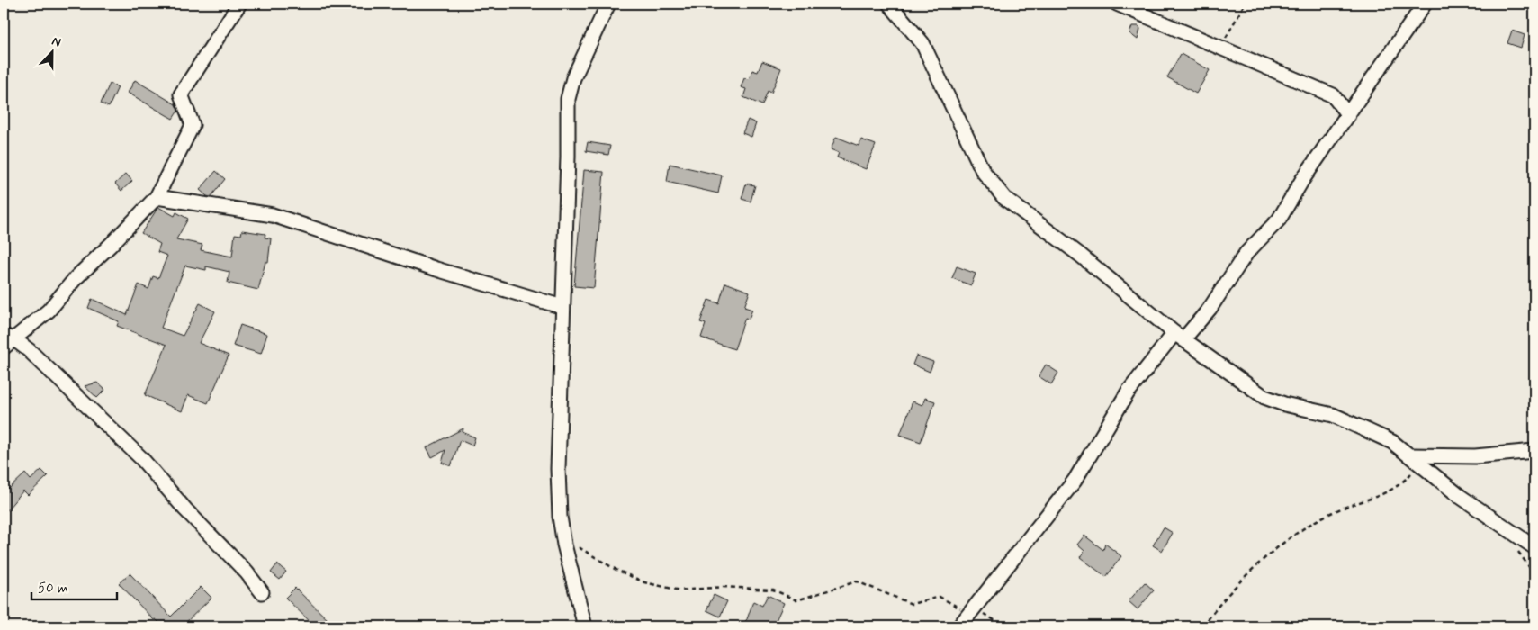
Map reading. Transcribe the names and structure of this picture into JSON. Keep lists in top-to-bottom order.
{
  "scale_bar": "50 m",
  "north": "top"
}
